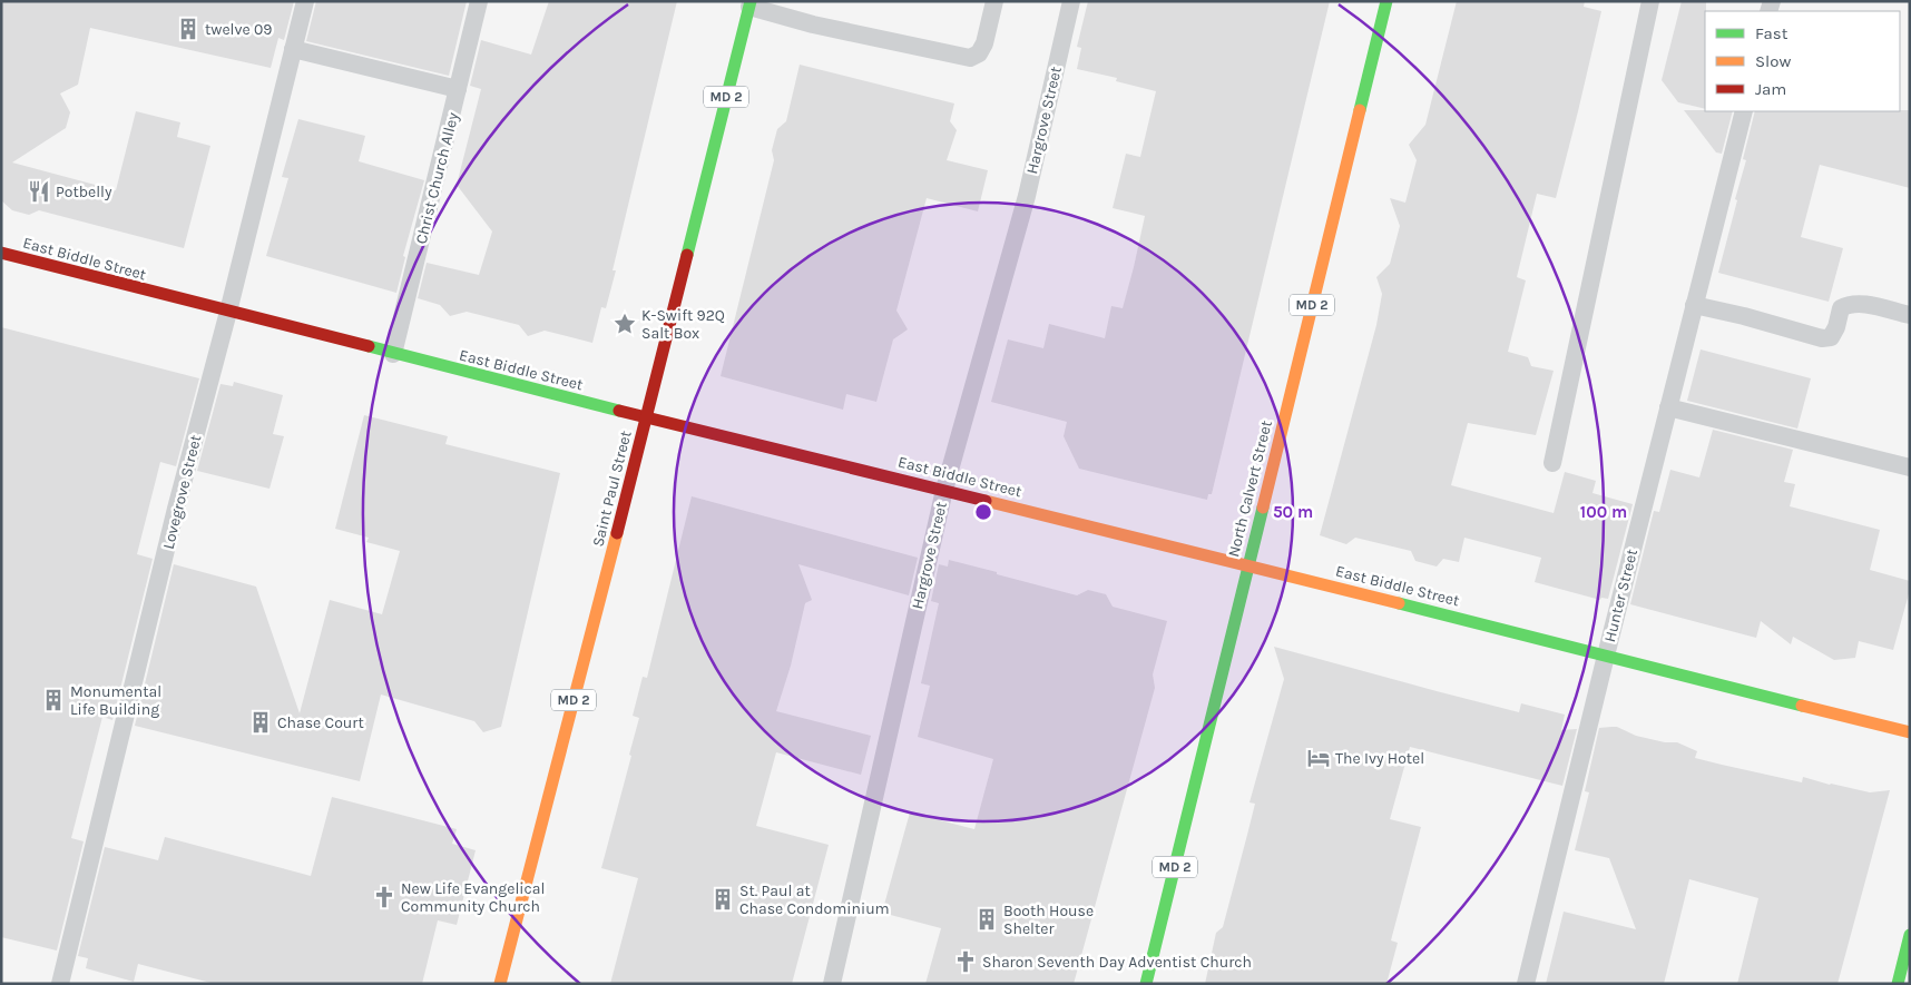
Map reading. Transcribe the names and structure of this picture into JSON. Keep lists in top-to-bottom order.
{
  "streets": {
    "main road": [
      "MD 2",
      "East Biddle Street",
      "Saint Paul Street",
      "North Calvert Street"
    ],
    "lane": [
      "Hargrove Street",
      "Christ Church Alley",
      "Lovegrove Street",
      "Hunter Street"
    ]
  },
  "crossings": [
    ["Hargrove Street", "East Biddle Street"],
    ["Christ Church Alley", "East Biddle Street"],
    ["East Biddle Street", "Saint Paul Street"],
    ["East Biddle Street", "North Calvert Street"],
    ["East Biddle Street", "Lovegrove Street"],
    ["East Biddle Street", "Hunter Street"]
  ],
  "places": {
    "building": [
      "twelve 09",
      "Monumental Life Building",
      "Chase Court",
      "St. Paul at Chase Condominium",
      "Booth House Shelter"
    ],
    "restaurant": ["Potbelly"],
    "place": ["K-Swift 92Q Salt Box"],
    "hotel": ["The Ivy Hotel"],
    "church": ["New Life Evangelical Community Church", "Sharon Seventh Day Adventist Church"]
  },
  "legend": ["Fast", "Slow", "Jam"],
  "rings": ["50 m", "100 m"]
}
